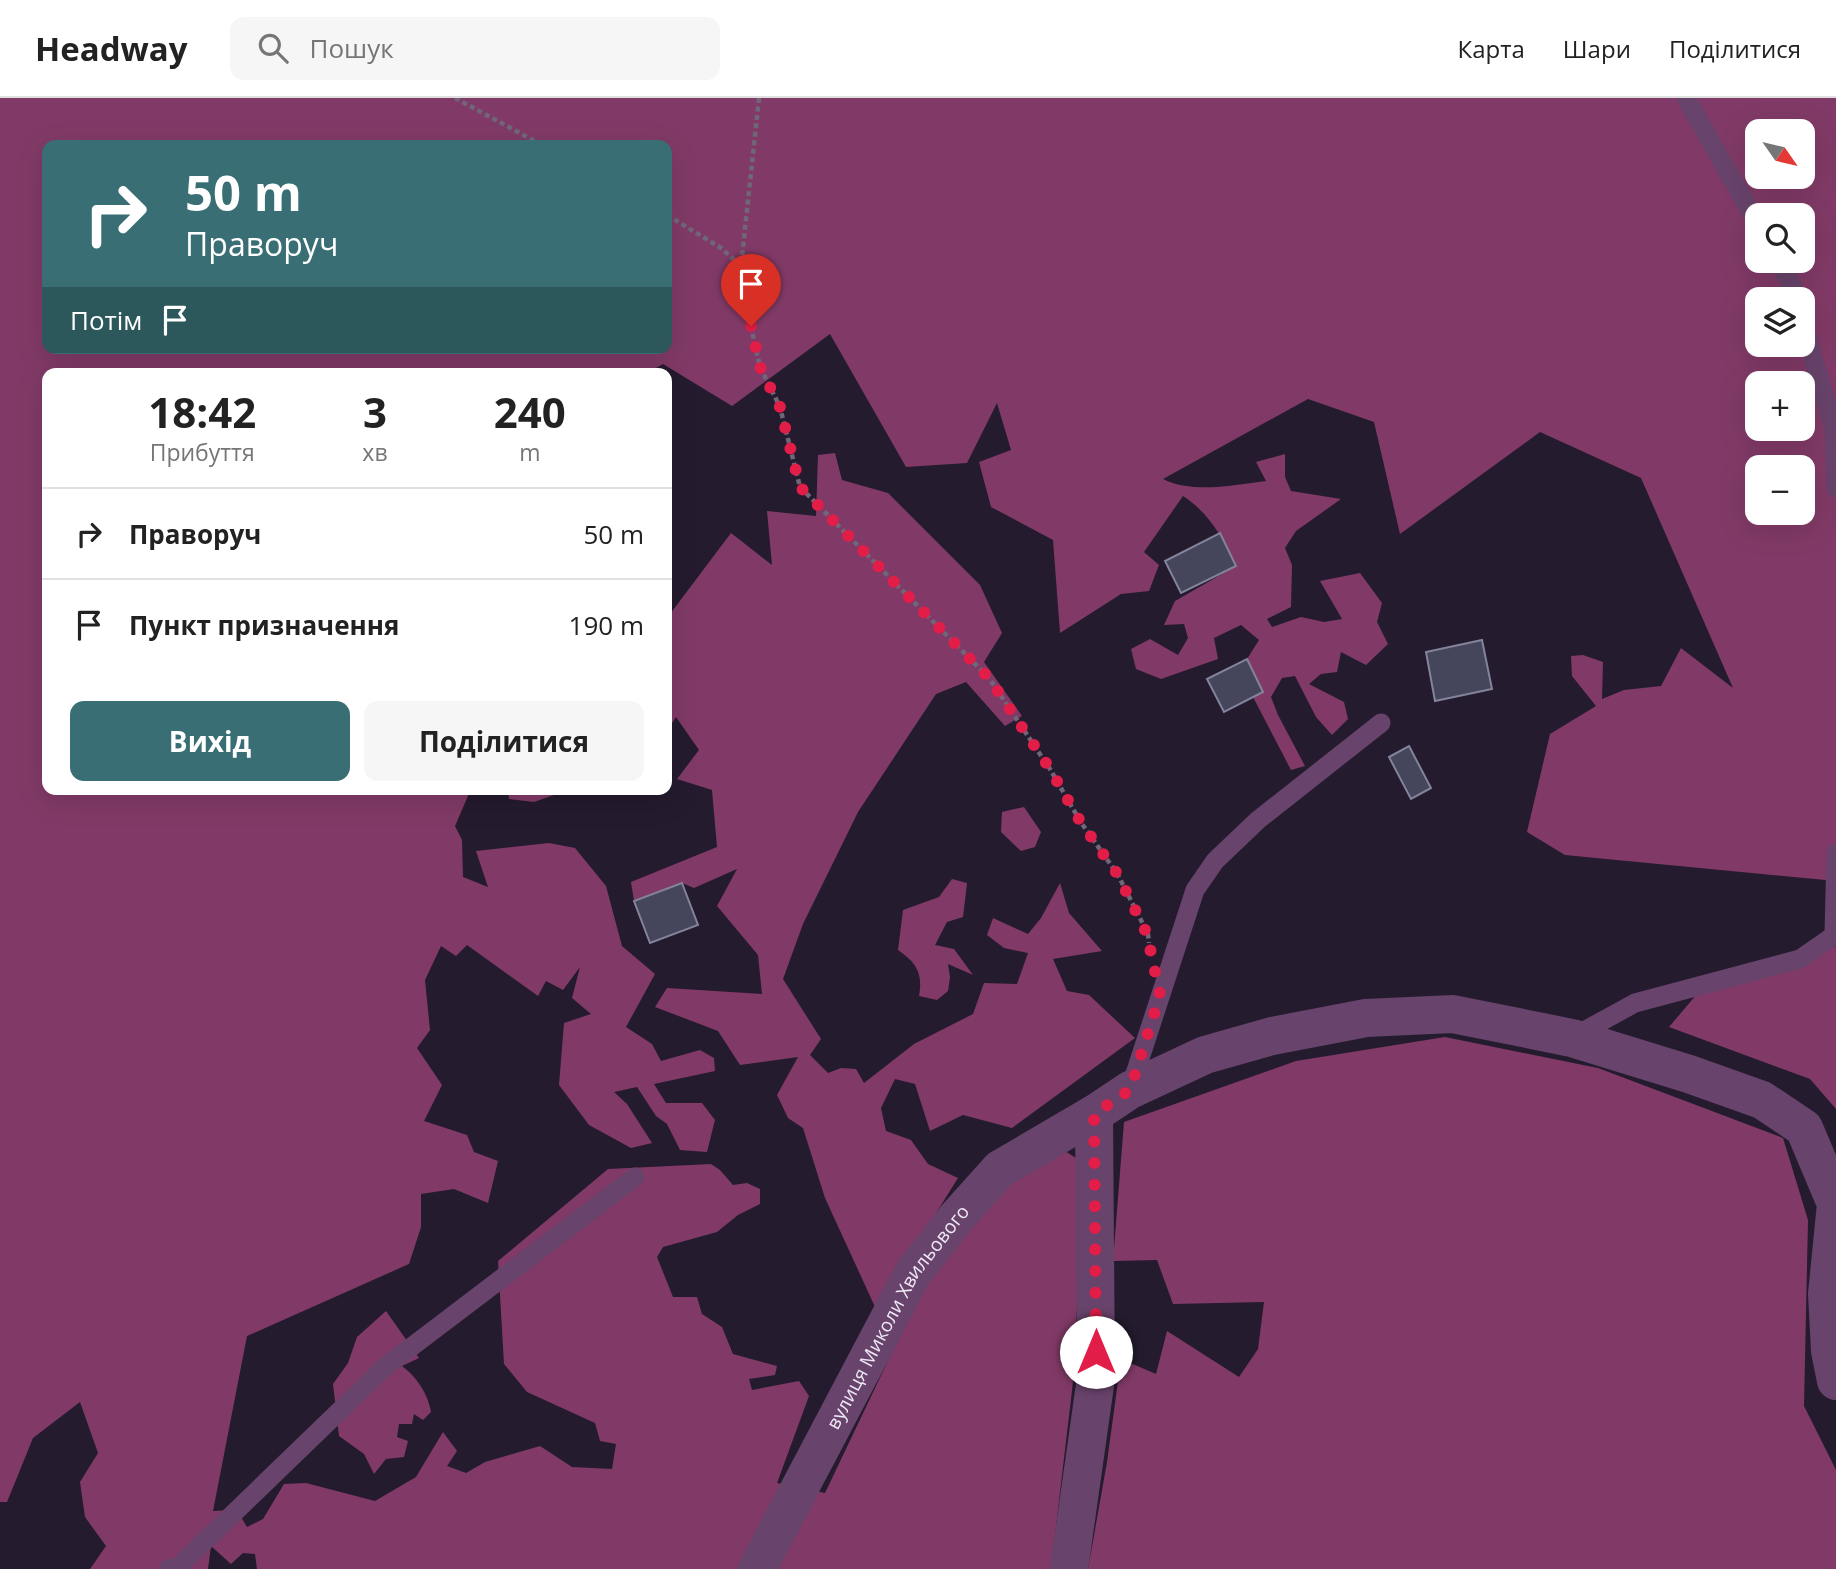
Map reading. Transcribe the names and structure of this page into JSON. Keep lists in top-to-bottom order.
{
  "streets": {
    "street": ["вулиця Миколи Хвильового"]
  },
  "north": "bottom right",
  "page": {
    "header": "Headway",
    "search": "Пошук",
    "nav": ["Карта", "Шари", "Поділитися"],
    "map_buttons": ["+", "−"],
    "turn": ["50 m", "Праворуч"],
    "then": "Потім",
    "eta": [
      "18:42",
      "Прибуття",
      "3",
      "хв",
      "240",
      "m"
    ],
    "list": [
      {
        "name": "Праворуч",
        "value": "50 m"
      },
      {
        "name": "Пункт призначення",
        "value": "190 m"
      }
    ],
    "buttons": ["Вихід", "Поділитися"]
  }
}
